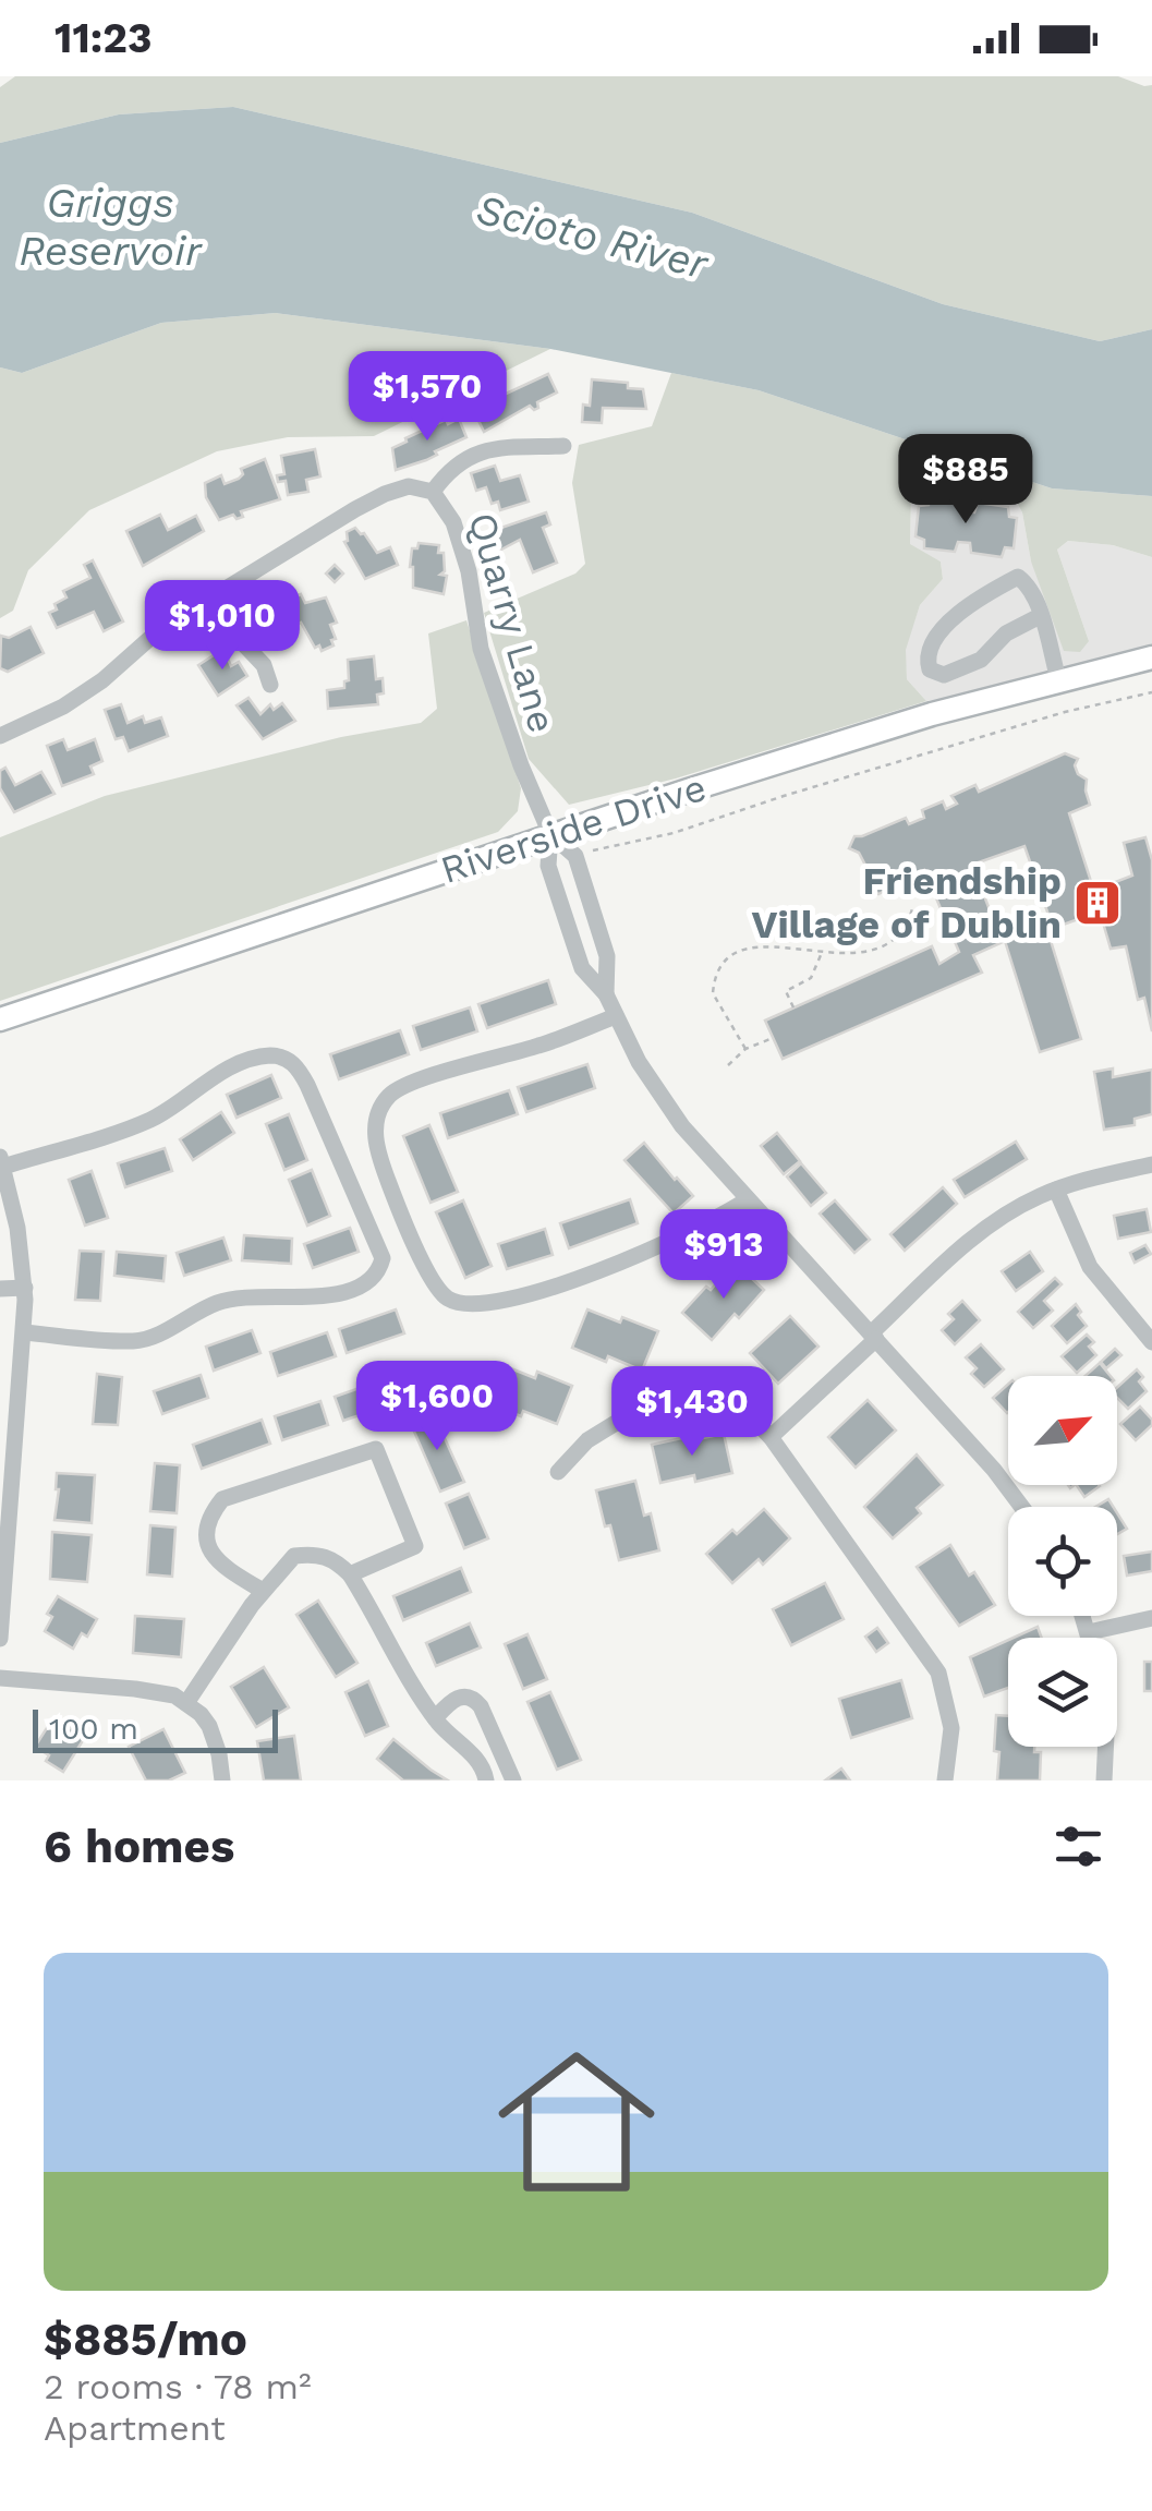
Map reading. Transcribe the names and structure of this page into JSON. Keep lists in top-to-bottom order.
{
  "streets": {
    "main road": ["Riverside Drive"],
    "street": ["Quarry Lane"]
  },
  "crossings": [
    ["Quarry Lane", "Riverside Drive"]
  ],
  "water": ["Griggs Reservoir", "Scioto River"],
  "places": {
    "building": ["Friendship Village of Dublin"]
  },
  "scale_bar": "100 m",
  "north": "top right",
  "page": {
    "status": "11:23",
    "price": [
      "$1,570",
      "$885",
      "$1,010",
      "$913",
      "$1,600",
      "$1,430"
    ],
    "scale": "100 m",
    "heading": "6 homes",
    "list": [
      {
        "name": "$885/mo",
        "note": "2 rooms · 78 m² · Apartment"
      }
    ]
  }
}
